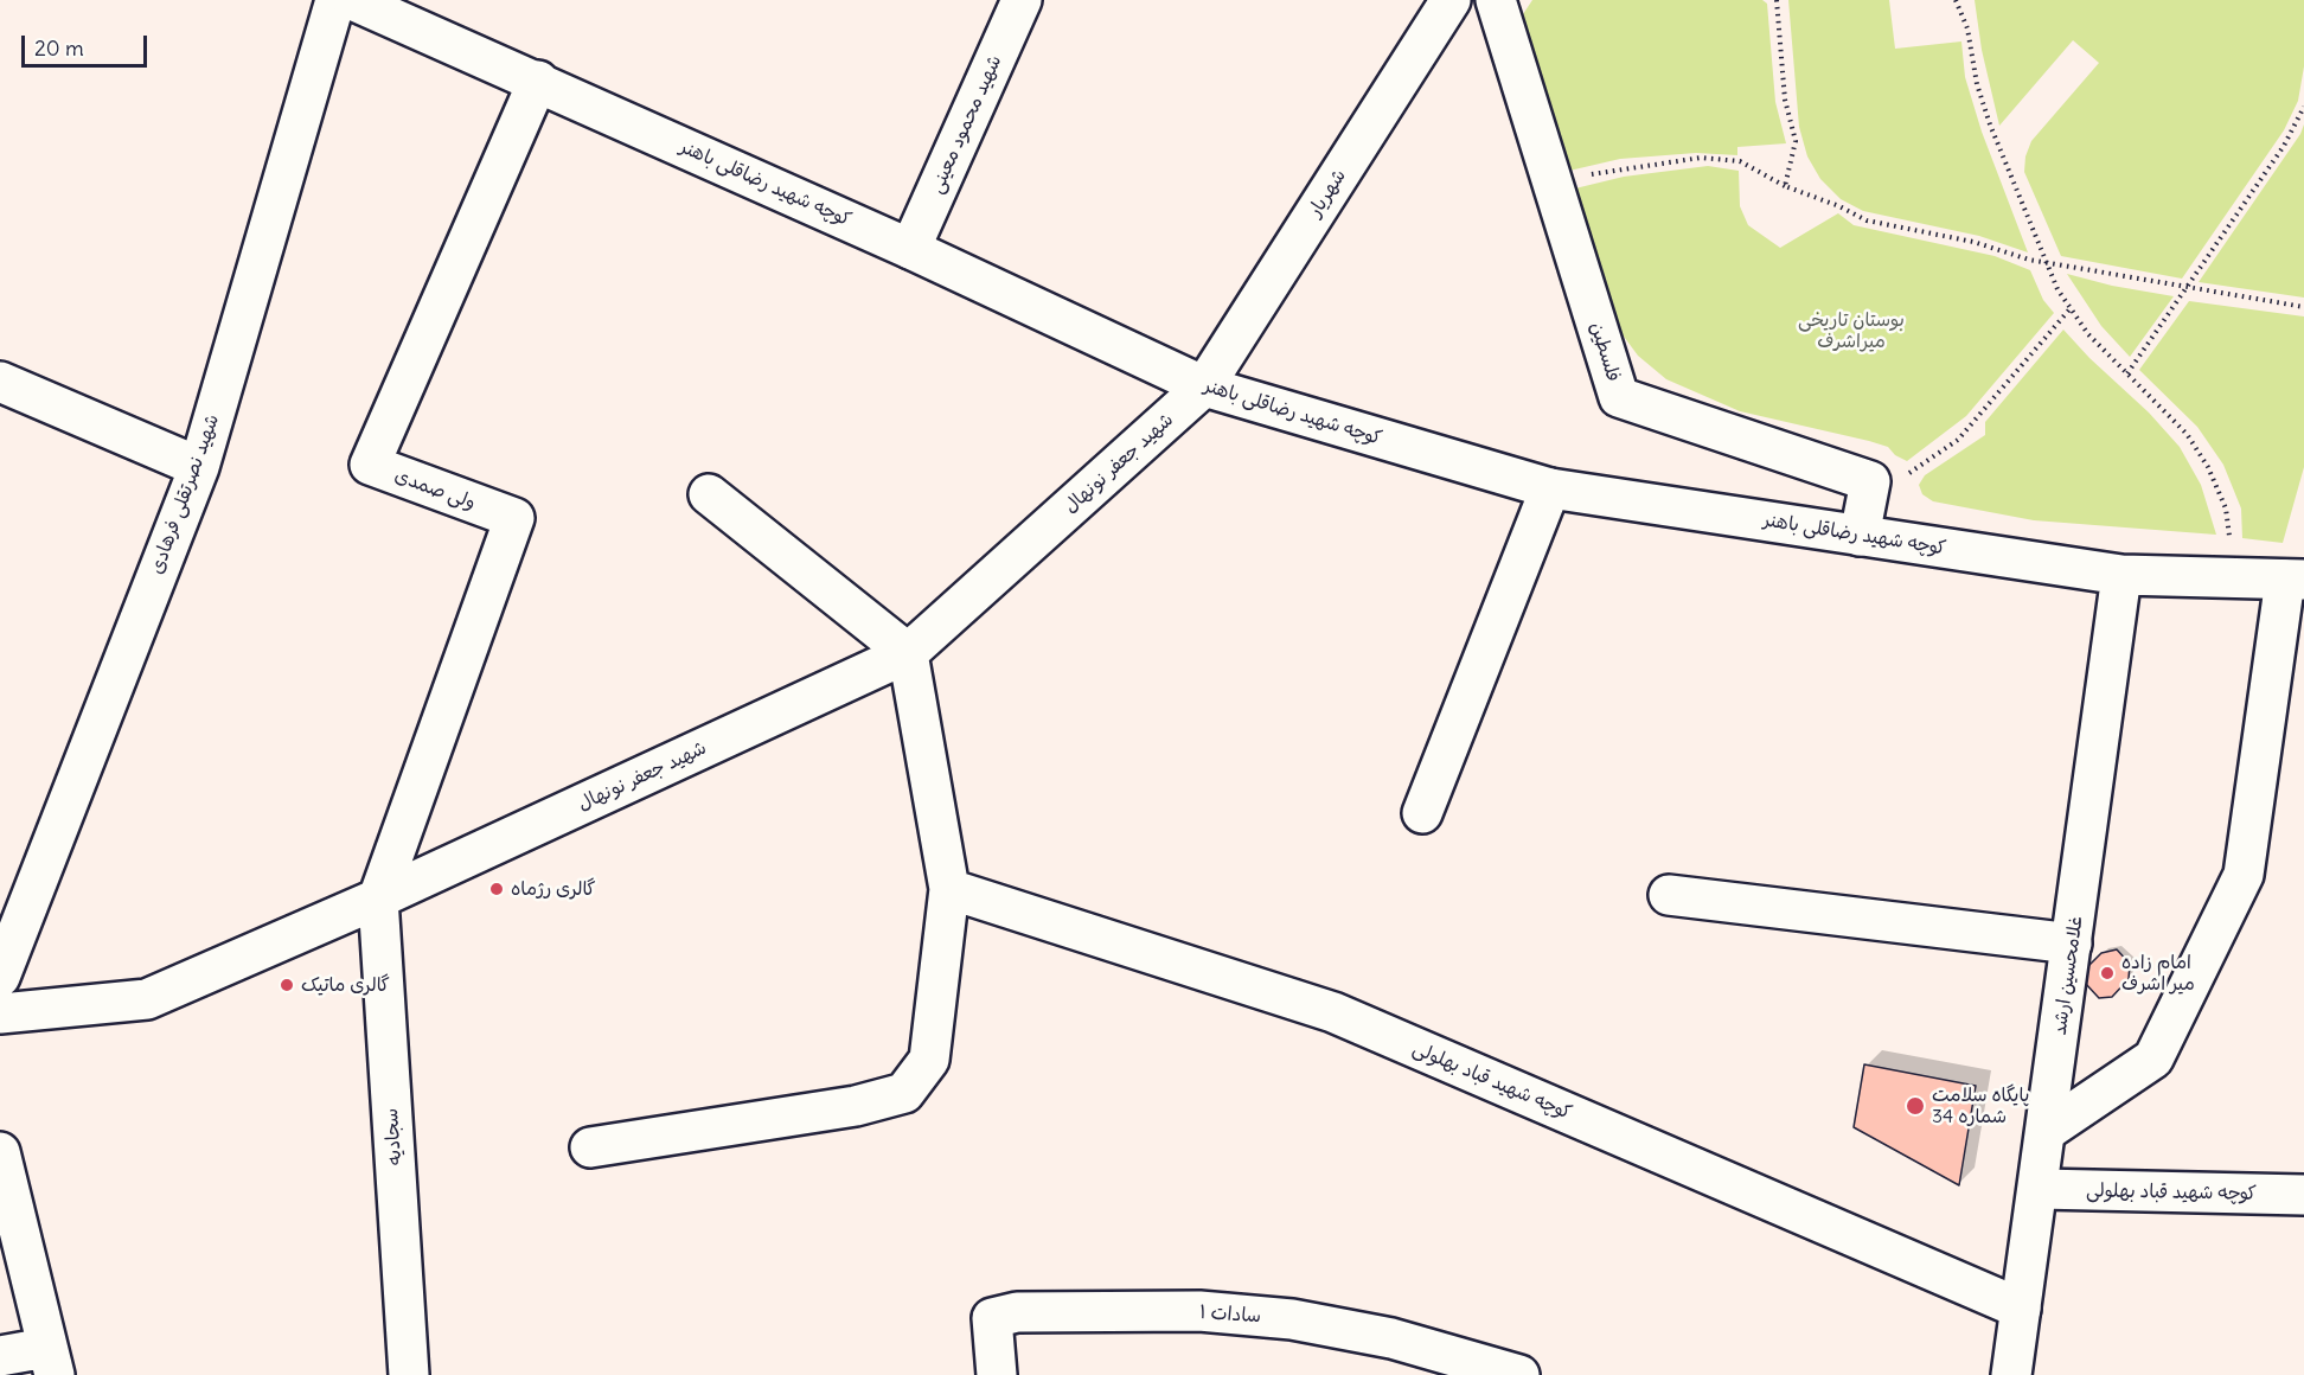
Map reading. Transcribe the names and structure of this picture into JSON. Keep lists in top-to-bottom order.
{
  "streets": {
    "street": [
      "شهید محمود معینی",
      "کوچه شهید رضاقلی باهنر",
      "شهریار",
      "فلسطین",
      "شهید جعفر نونهال",
      "ولی صمدی",
      "شهید نصرتقلی فرهادی",
      "غلامحسین ارشد",
      "کوچه شهید قباد بهلولی",
      "سجادیه",
      "سادات ۱"
    ]
  },
  "crossings": [
    ["شهید محمود معینی", "کوچه شهید رضاقلی باهنر"],
    ["کوچه شهید رضاقلی باهنر", "شهریار"],
    ["کوچه شهید رضاقلی باهنر", "شهید جعفر نونهال"],
    ["کوچه شهید رضاقلی باهنر", "ولی صمدی"],
    ["کوچه شهید رضاقلی باهنر", "غلامحسین ارشد"],
    ["شهریار", "شهید جعفر نونهال"],
    ["شهید جعفر نونهال", "ولی صمدی"],
    ["شهید جعفر نونهال", "سجادیه"],
    ["ولی صمدی", "سجادیه"],
    ["غلامحسین ارشد", "کوچه شهید قباد بهلولی"]
  ],
  "parks": ["بوستان تاریخی میراشرف"],
  "places": [
    "گالری رژماه",
    "امام زاده میر اشرف",
    "گالری ماتیک",
    "پایگاه سلامت شماره 34"
  ],
  "scale_bar": "20 m"
}
